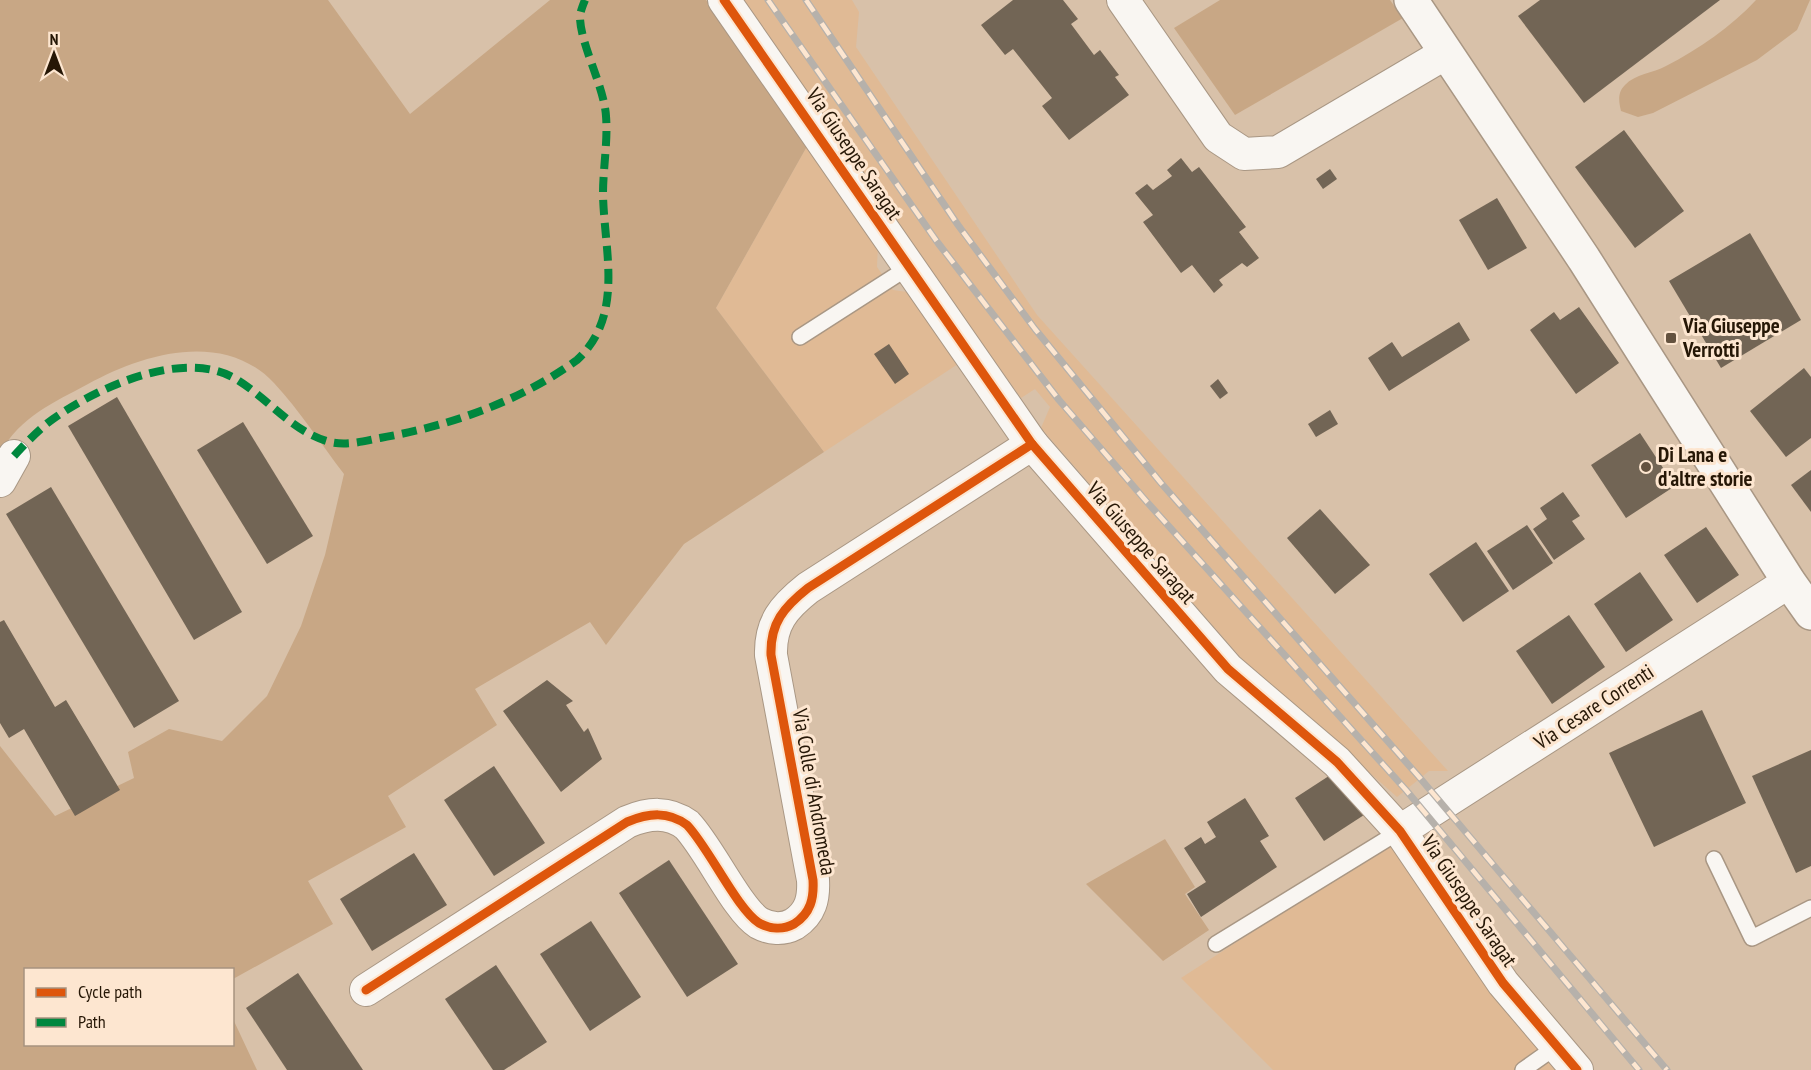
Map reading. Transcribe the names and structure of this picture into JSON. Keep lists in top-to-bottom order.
{
  "streets": {
    "street": ["Via Giuseppe Saragat", "Via Cesare Correnti", "Via Colle di Andromeda"]
  },
  "crossings": [
    ["Via Giuseppe Saragat", "Via Cesare Correnti"],
    ["Via Giuseppe Saragat", "Via Colle di Andromeda"]
  ],
  "places": {
    "transit": ["Via Giuseppe Verrotti"],
    "other": ["Di Lana e d'altre storie"]
  },
  "legend": ["Cycle path", "Path"],
  "north": "top"
}
